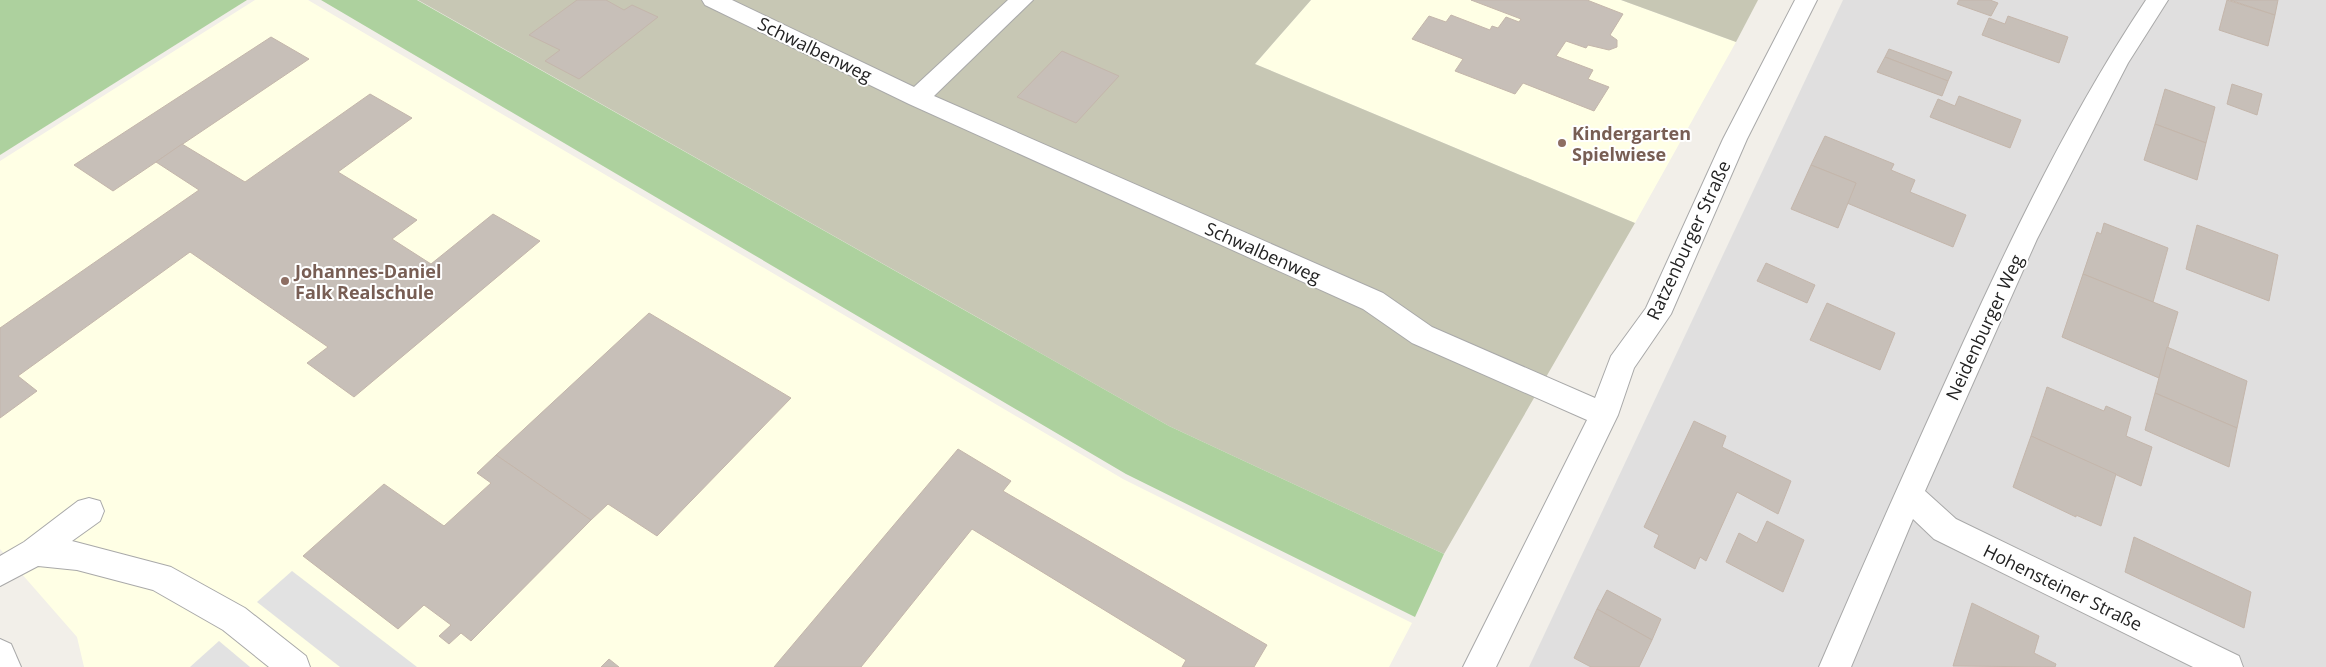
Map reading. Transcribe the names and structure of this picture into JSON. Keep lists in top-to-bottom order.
{
  "streets": {
    "street": [
      "Schwalbenweg",
      "Ratzenburger Straße",
      "Neidenburger Weg",
      "Hohensteiner Straße"
    ]
  },
  "crossings": [
    ["Schwalbenweg", "Ratzenburger Straße"],
    ["Neidenburger Weg", "Hohensteiner Straße"]
  ],
  "places": ["Kindergarten Spielwiese", "Johannes-Daniel Falk Realschule"]
}
